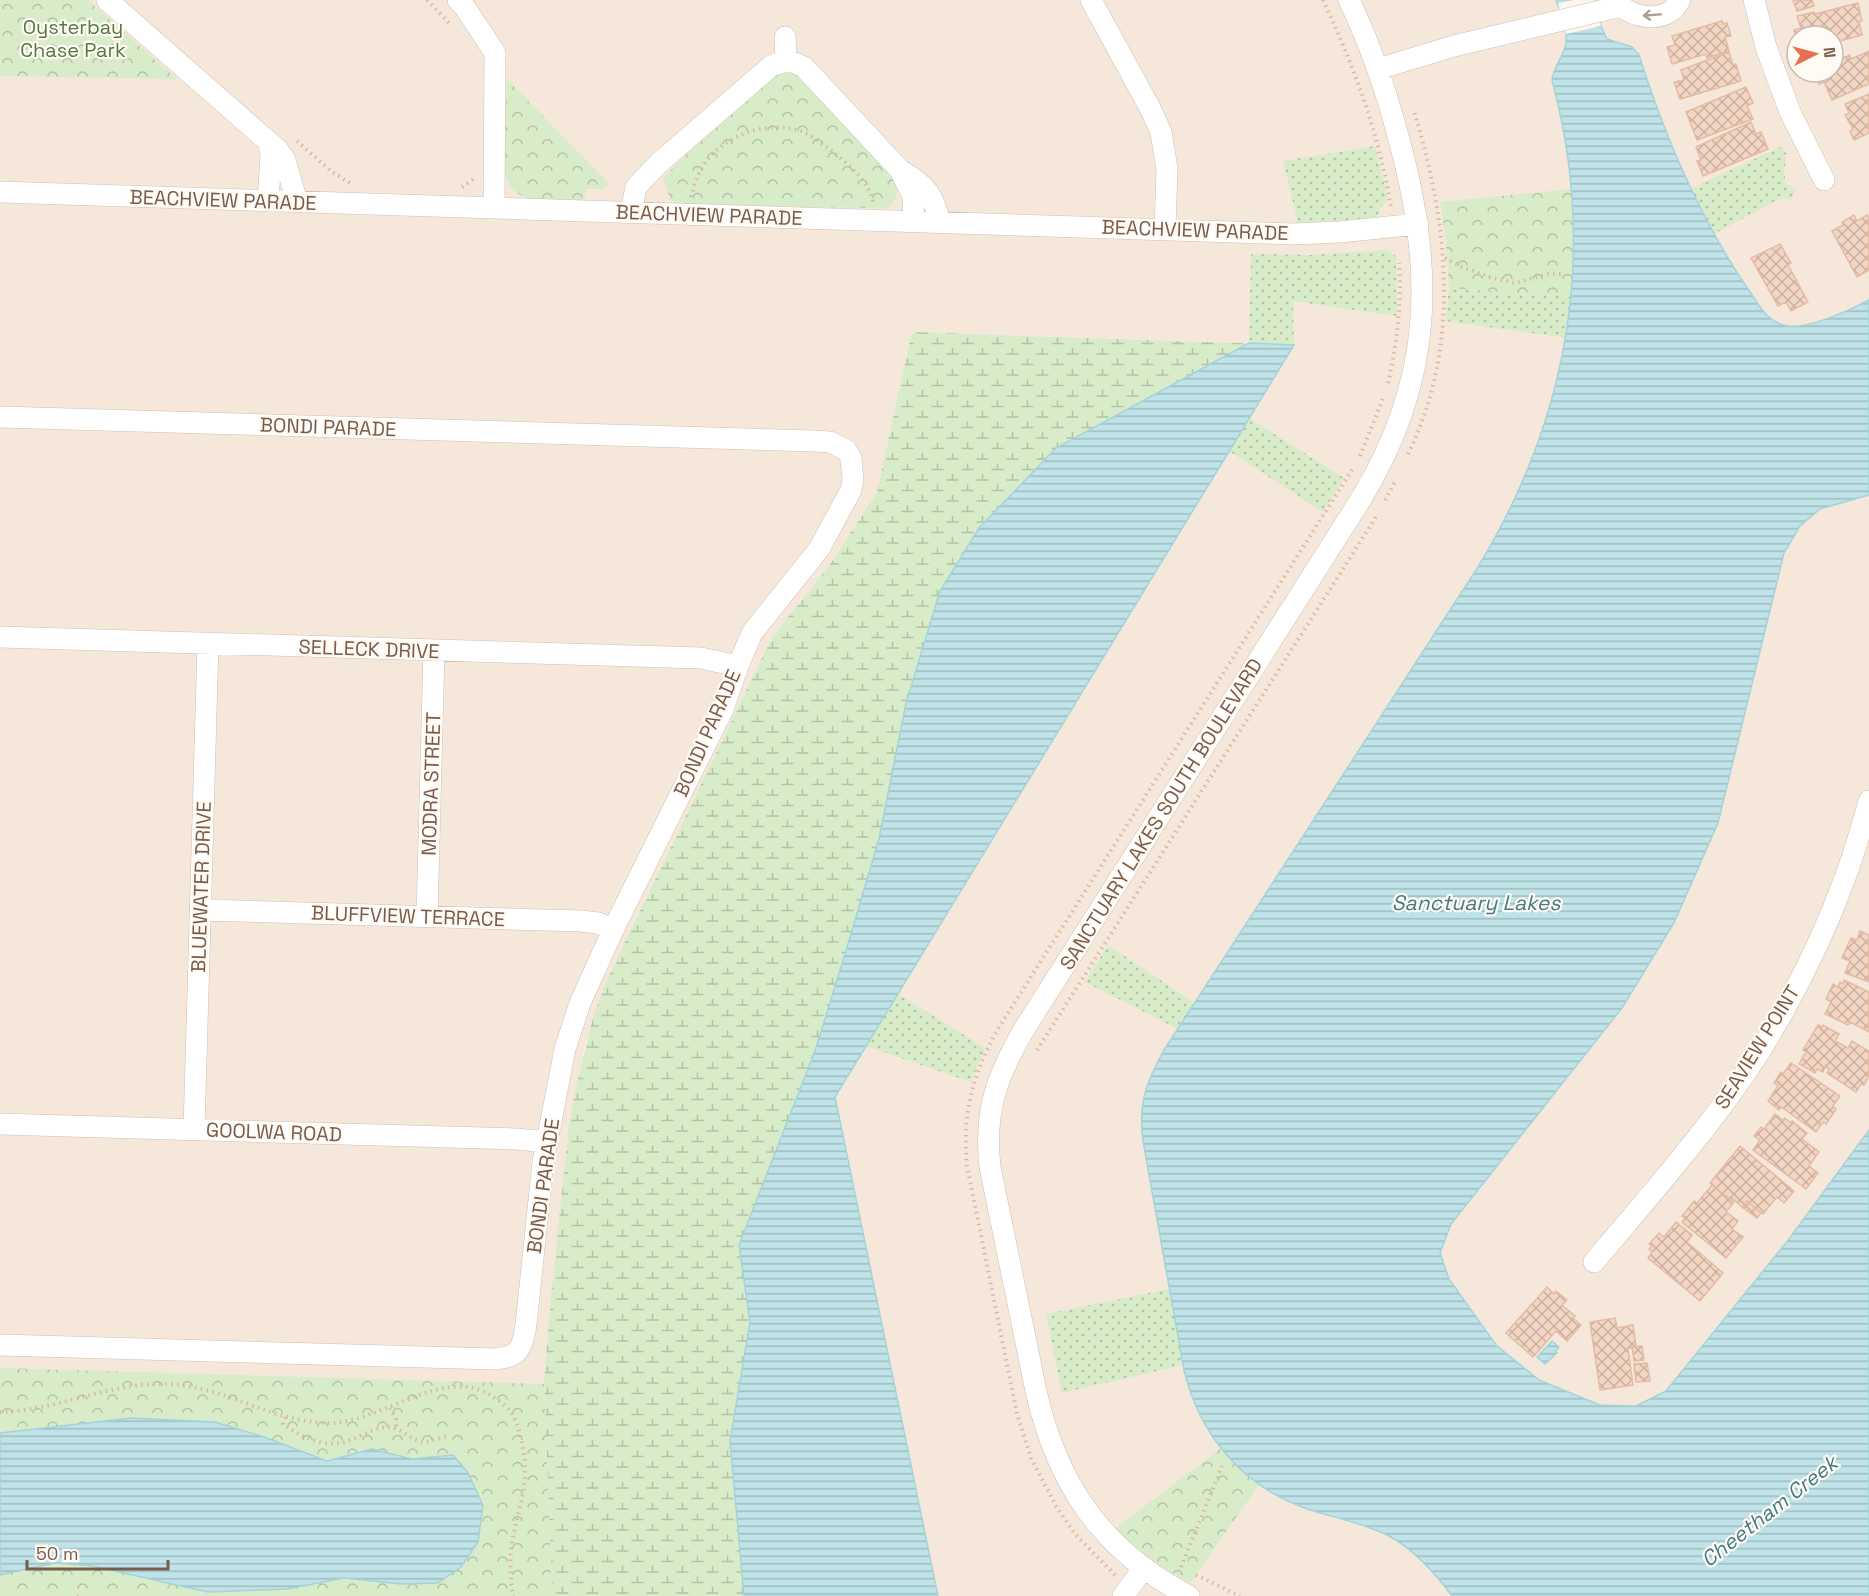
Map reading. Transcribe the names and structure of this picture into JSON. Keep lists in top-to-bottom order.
{
  "streets": {
    "street": [
      "BEACHVIEW PARADE",
      "BONDI PARADE",
      "SELLECK DRIVE",
      "MODRA STREET",
      "SANCTUARY LAKES SOUTH BOULEVARD",
      "BLUEWATER DRIVE",
      "BLUFFVIEW TERRACE",
      "SEAVIEW POINT",
      "GOOLWA ROAD"
    ]
  },
  "crossings": [
    ["BEACHVIEW PARADE", "SANCTUARY LAKES SOUTH BOULEVARD"],
    ["BONDI PARADE", "SELLECK DRIVE"],
    ["BONDI PARADE", "BLUFFVIEW TERRACE"],
    ["BONDI PARADE", "GOOLWA ROAD"],
    ["SELLECK DRIVE", "MODRA STREET"],
    ["SELLECK DRIVE", "BLUEWATER DRIVE"],
    ["MODRA STREET", "BLUFFVIEW TERRACE"],
    ["BLUEWATER DRIVE", "BLUFFVIEW TERRACE"],
    ["BLUEWATER DRIVE", "GOOLWA ROAD"]
  ],
  "water": ["Sanctuary Lakes", "Cheetham Creek"],
  "parks": ["Oysterbay Chase Park"],
  "scale_bar": "50 m",
  "north": "right"
}
